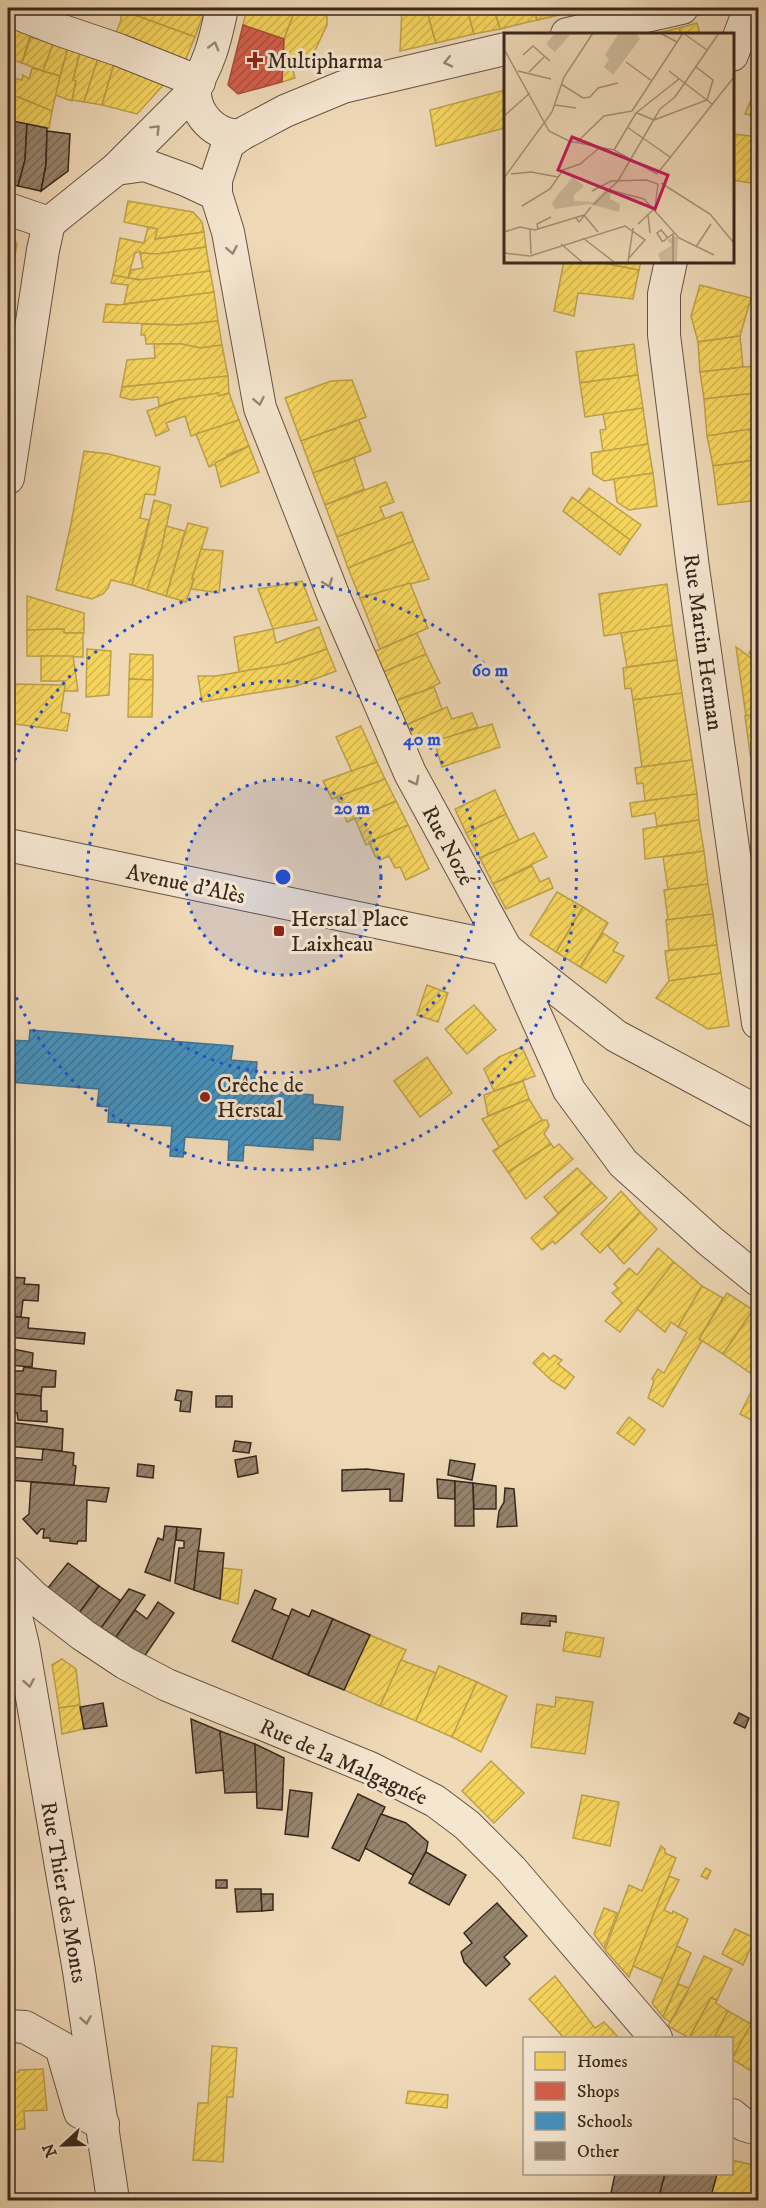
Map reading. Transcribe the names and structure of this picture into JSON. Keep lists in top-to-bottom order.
{
  "streets": {
    "street": [
      "Rue Martin Herman",
      "Rue Nozé",
      "Avenue d'Alès",
      "Rue de la Malgagnée",
      "Rue Thier des Monts"
    ]
  },
  "crossings": [
    ["Rue Nozé", "Avenue d'Alès"]
  ],
  "one_way": ["Rue Nozé", "Rue Thier des Monts"],
  "places": {
    "health": ["Multipharma"],
    "transit": ["Herstal Place Laixheau"],
    "other": ["Crêche de Herstal"]
  },
  "legend": [
    "Homes",
    "Shops",
    "Schools",
    "Other"
  ],
  "north": "left",
  "rings": ["60 m", "40 m", "20 m"]
}
